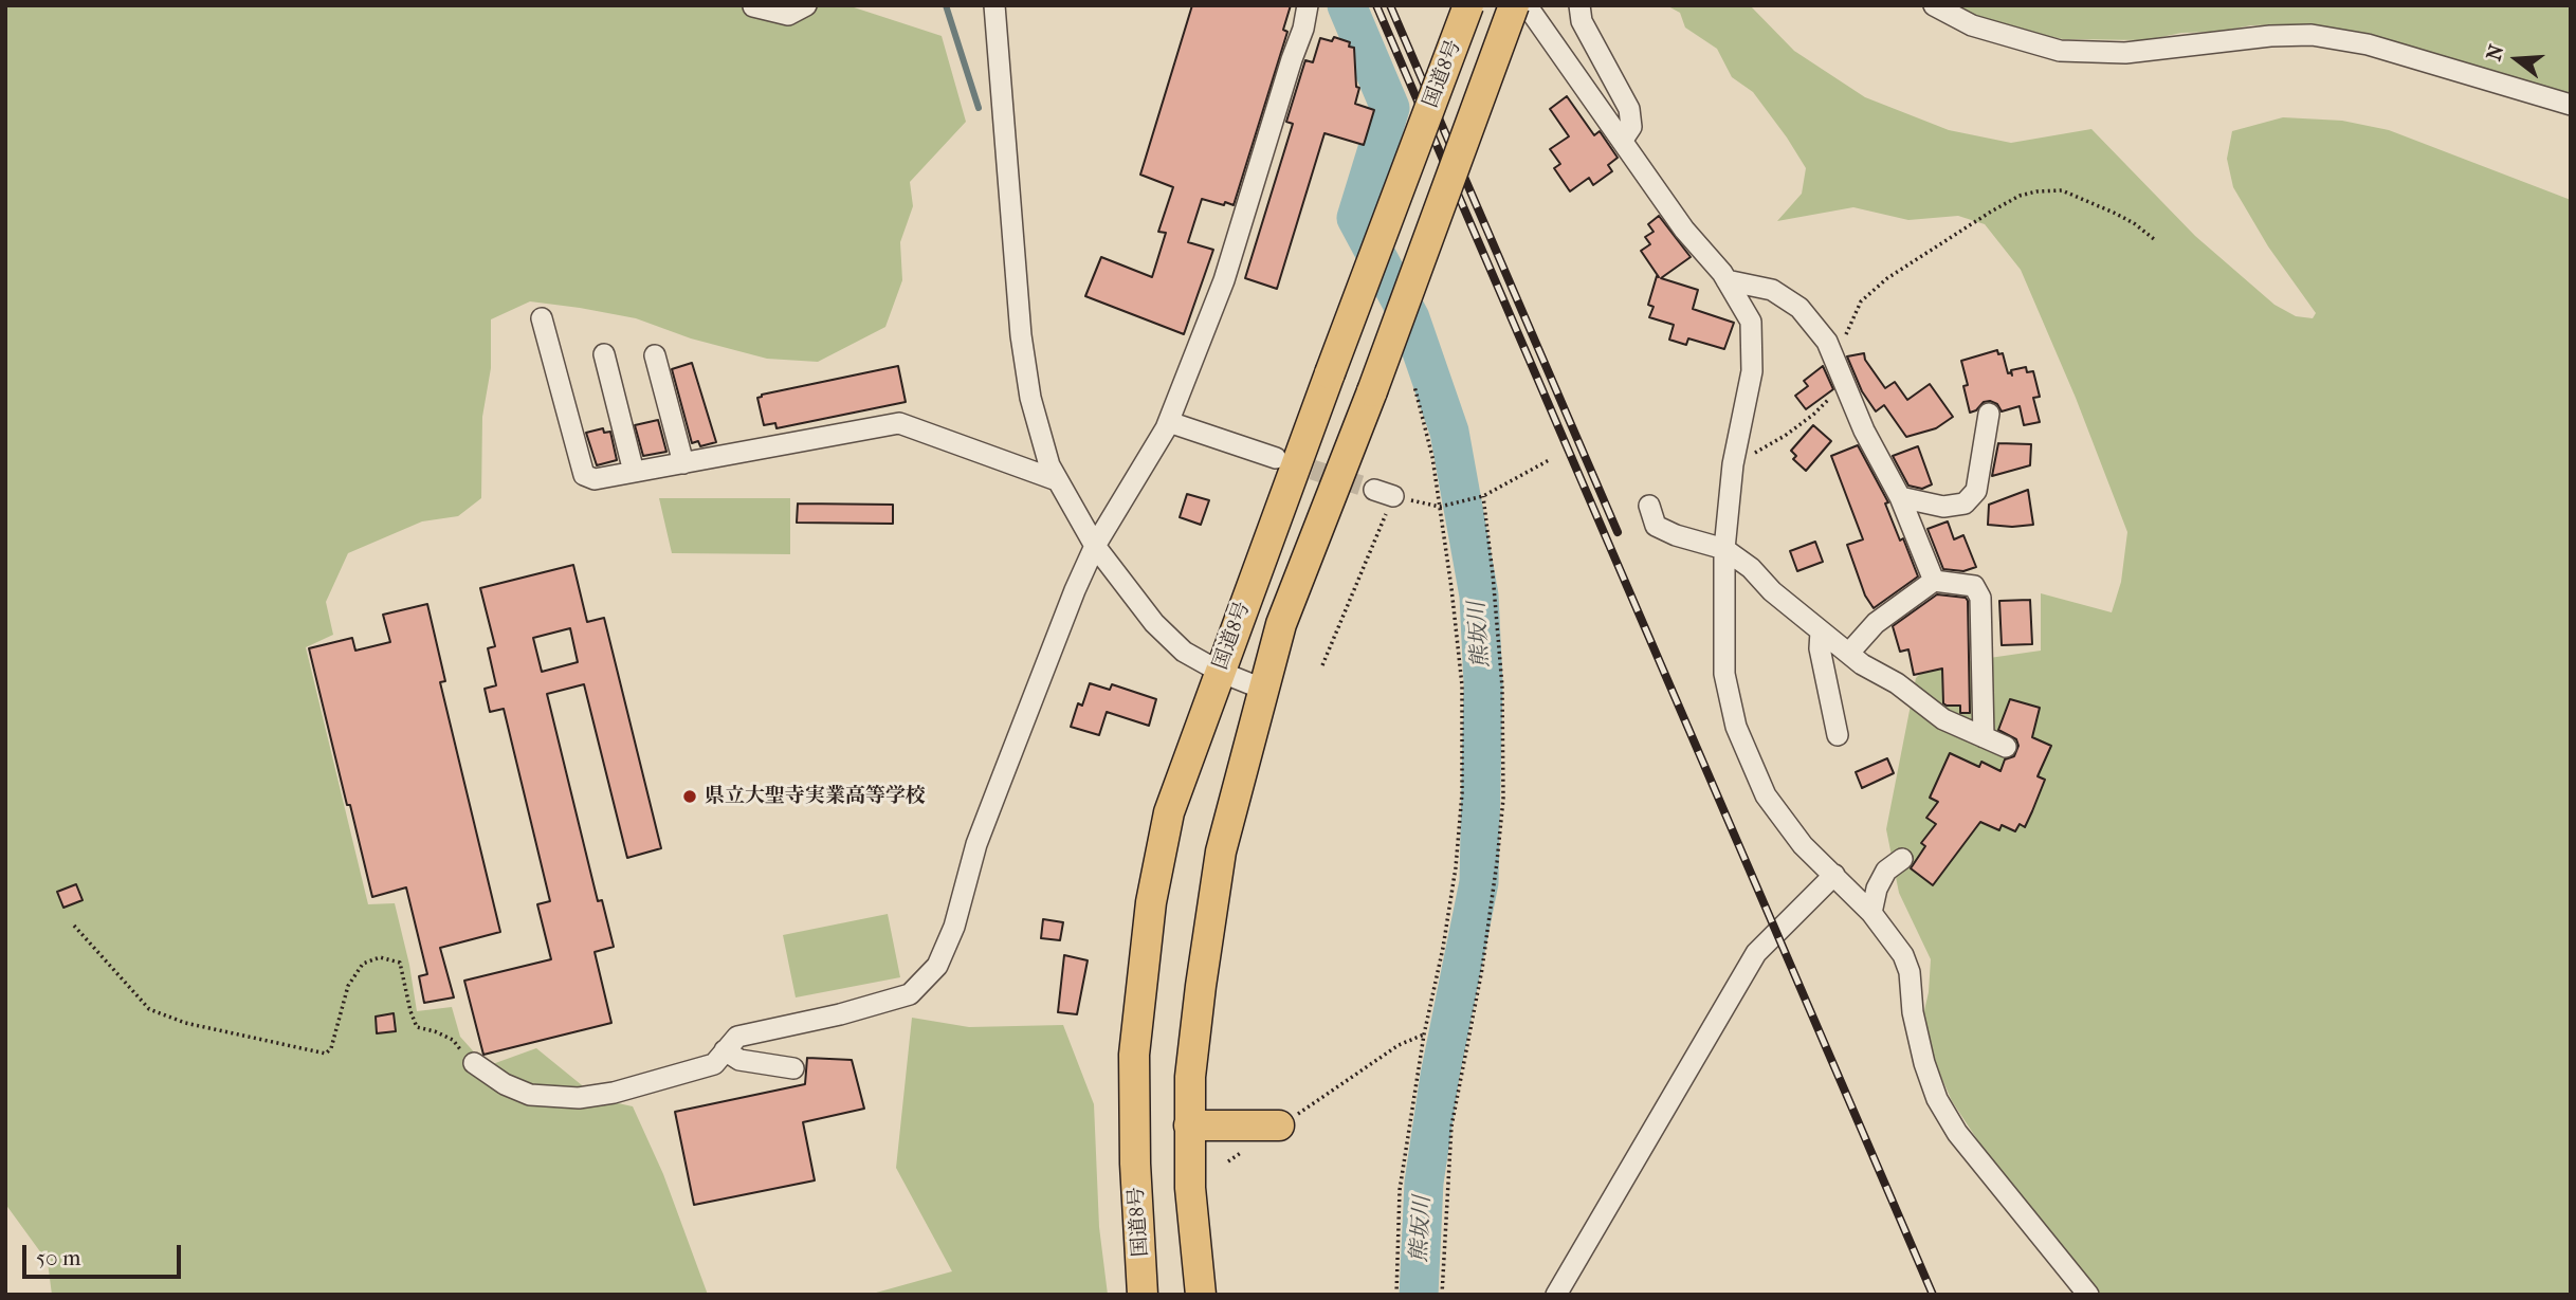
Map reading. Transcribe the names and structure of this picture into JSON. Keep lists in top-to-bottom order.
{
  "streets": {
    "highway": ["国道8号"]
  },
  "water": ["熊坂川"],
  "places": ["県立大聖寺実業高等学校"],
  "scale_bar": "50 m",
  "north": "left"
}
